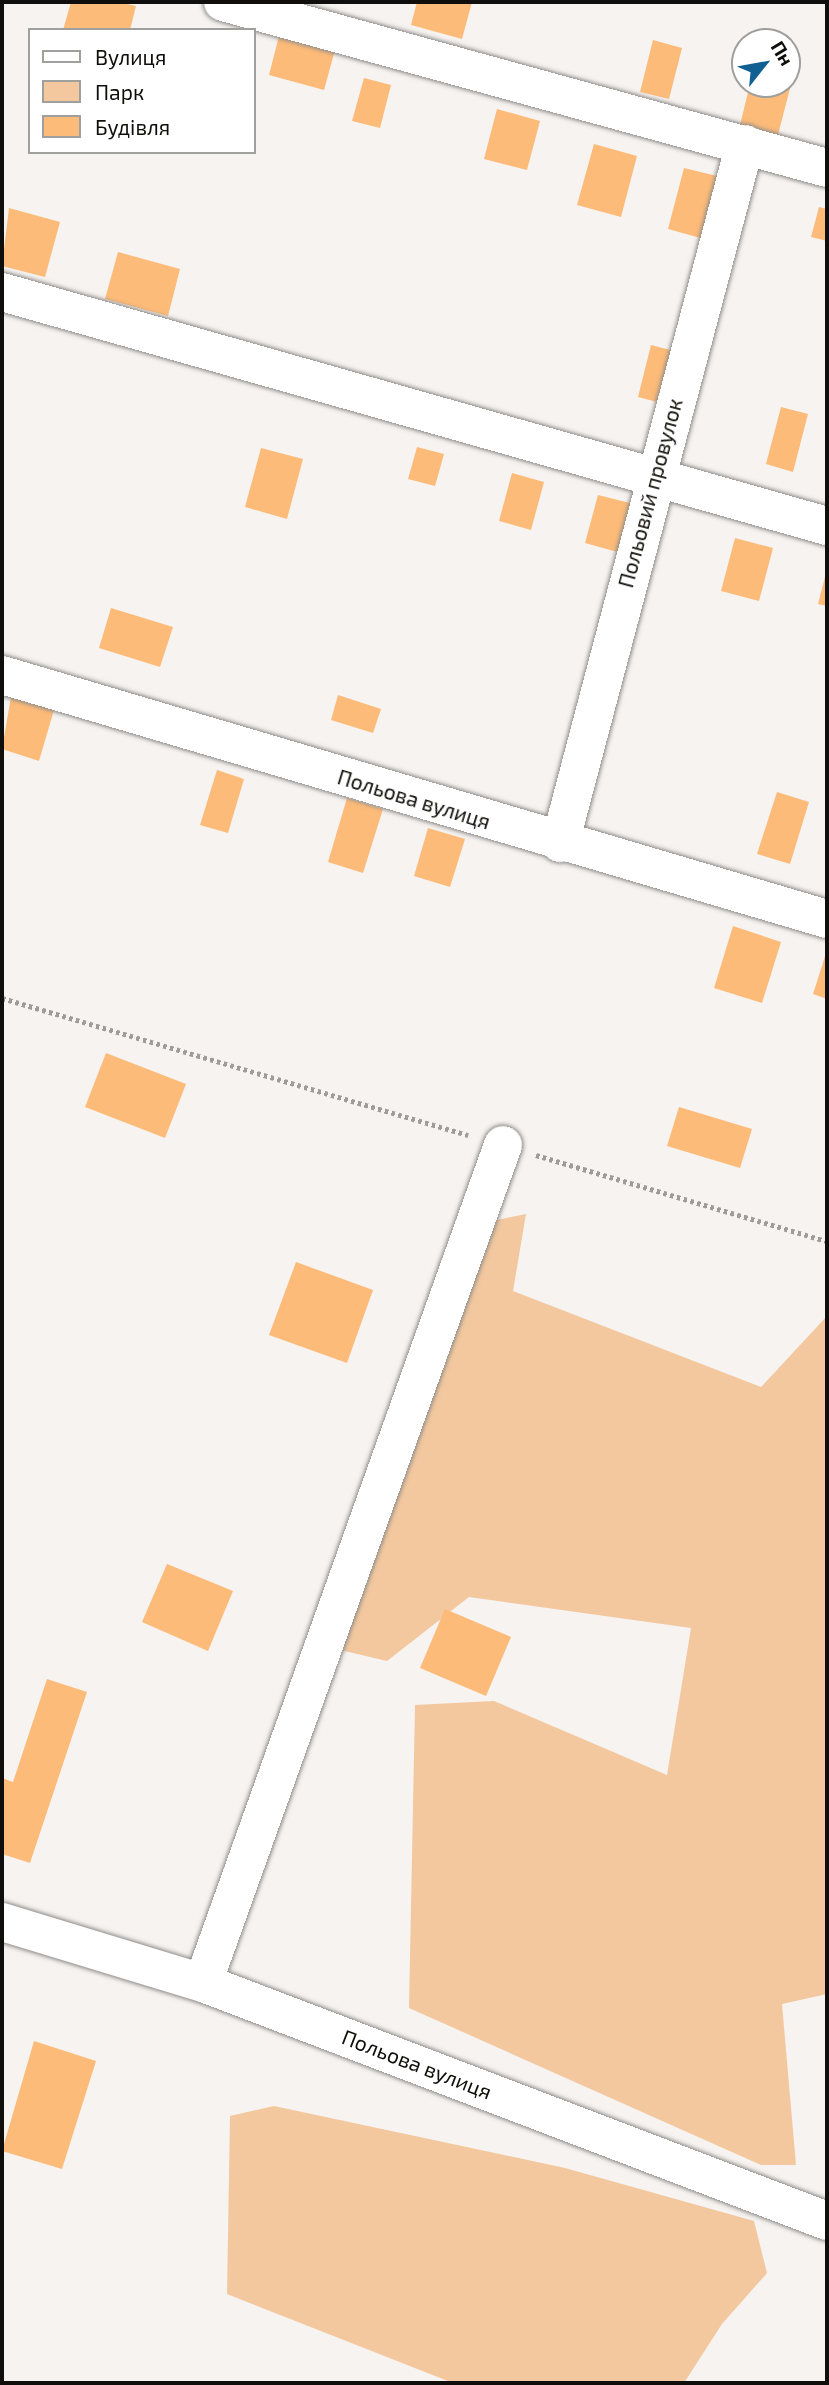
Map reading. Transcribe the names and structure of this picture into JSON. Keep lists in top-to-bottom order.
{
  "streets": {
    "street": ["Польовий провулок", "Польова вулиця"]
  },
  "crossings": [
    ["Польовий провулок", "Польова вулиця"]
  ],
  "legend": ["Вулиця", "Парк", "Будівля"],
  "north": "top right"
}
